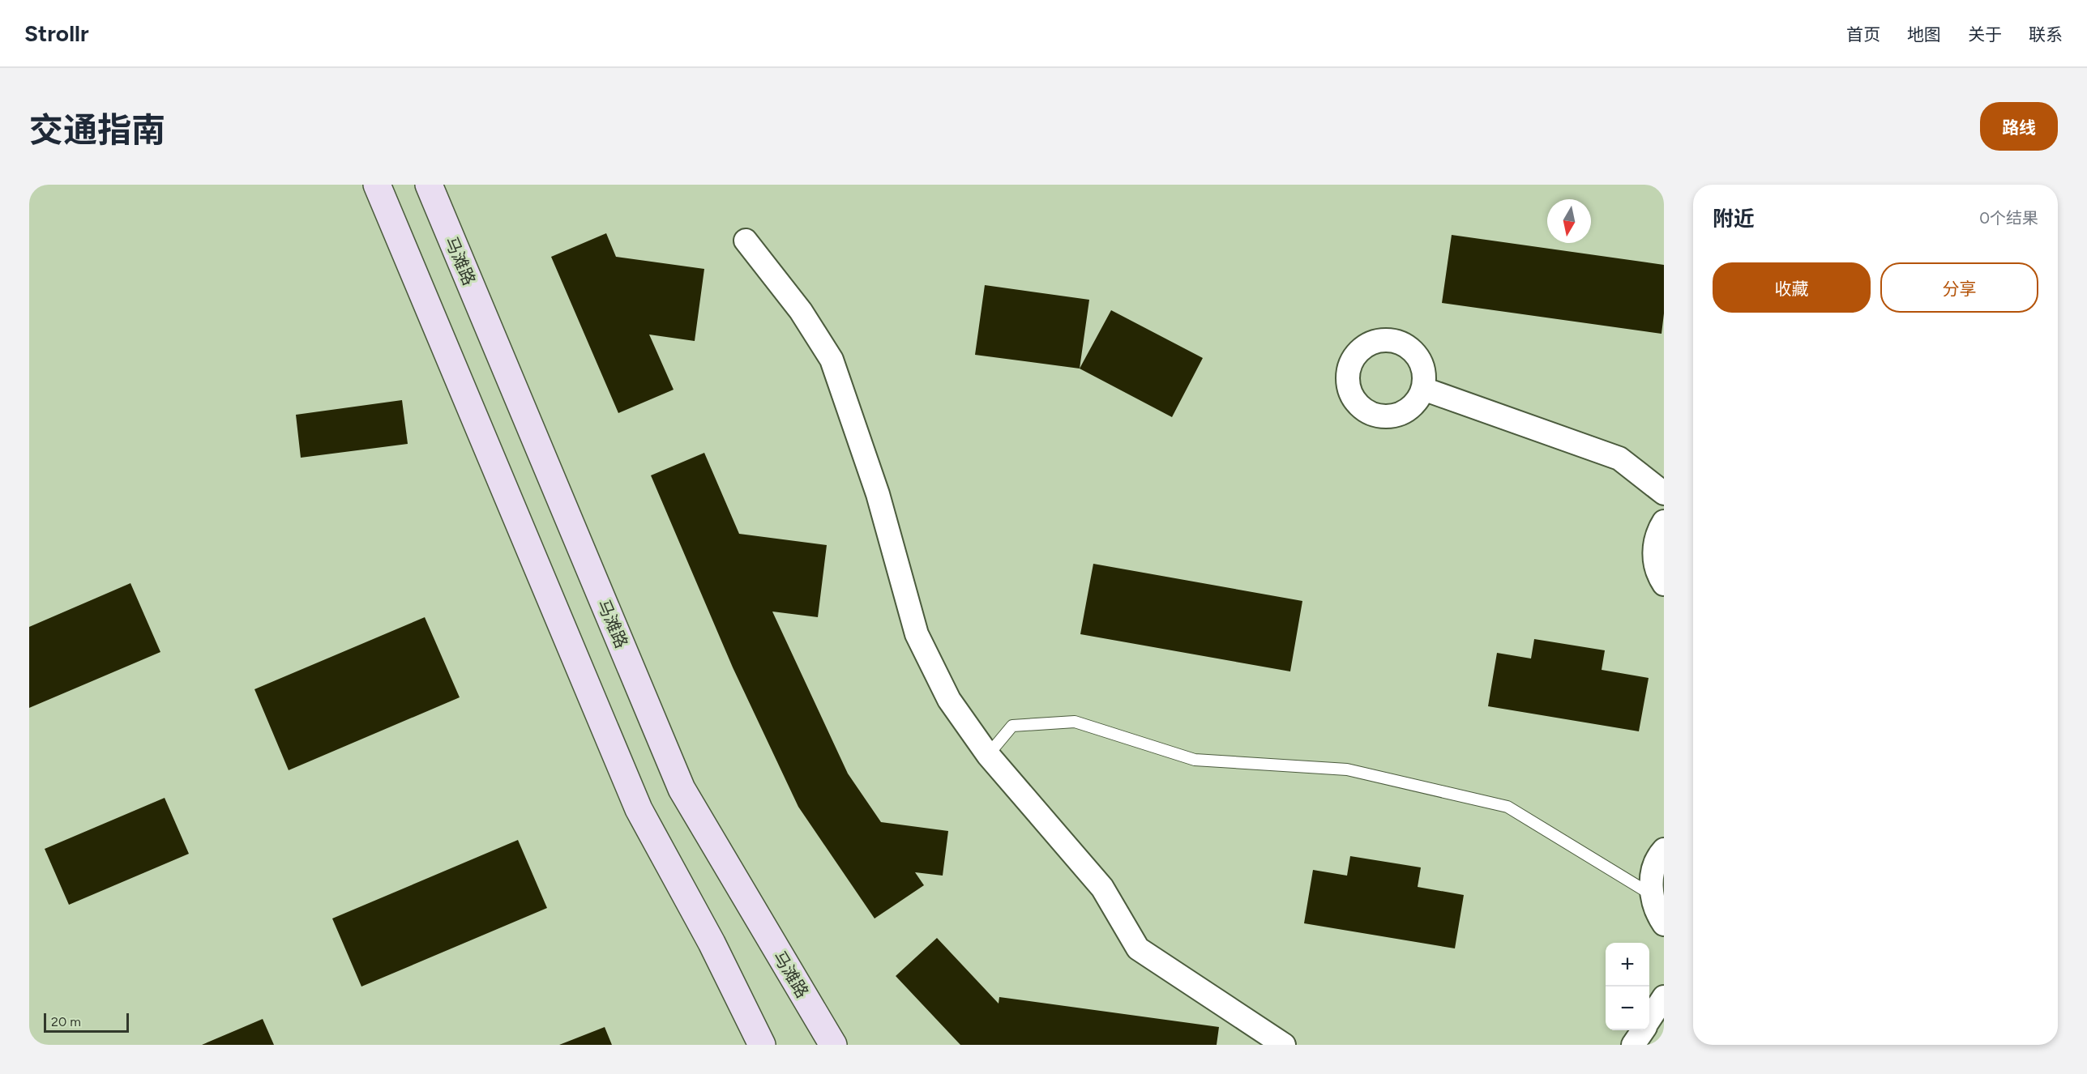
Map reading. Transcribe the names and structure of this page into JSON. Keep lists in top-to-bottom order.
{
  "streets": {
    "main road": ["马滩路"]
  },
  "scale_bar": "20 m",
  "north": "bottom",
  "page": {
    "header": "Strollr",
    "nav": [
      "首页",
      "地图",
      "关于",
      "联系"
    ],
    "title": "交通指南",
    "buttons": [
      "路线",
      ["收藏", "分享"]
    ],
    "heading": ["附近", "0个结果"],
    "map_buttons": ["+", "−"],
    "scale": "20 m"
  }
}
